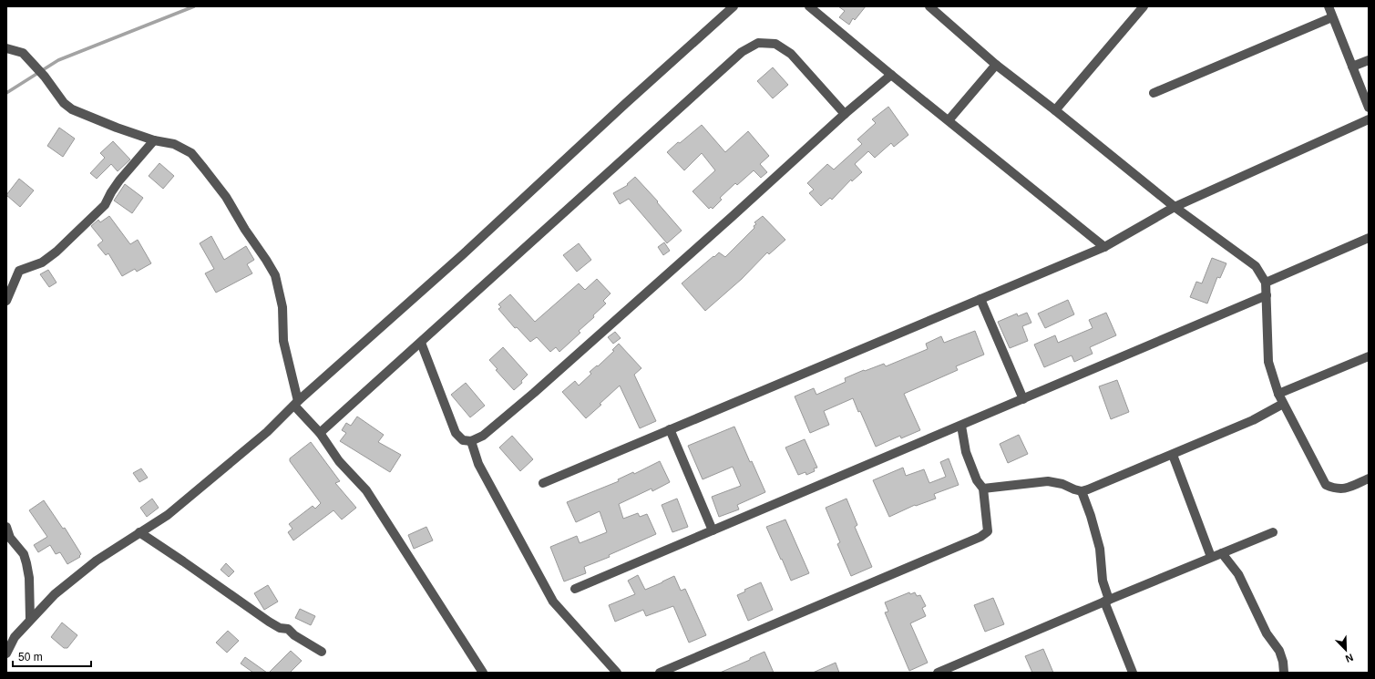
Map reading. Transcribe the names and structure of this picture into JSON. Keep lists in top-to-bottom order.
{
  "scale_bar": "50 m",
  "north": "bottom right"
}
